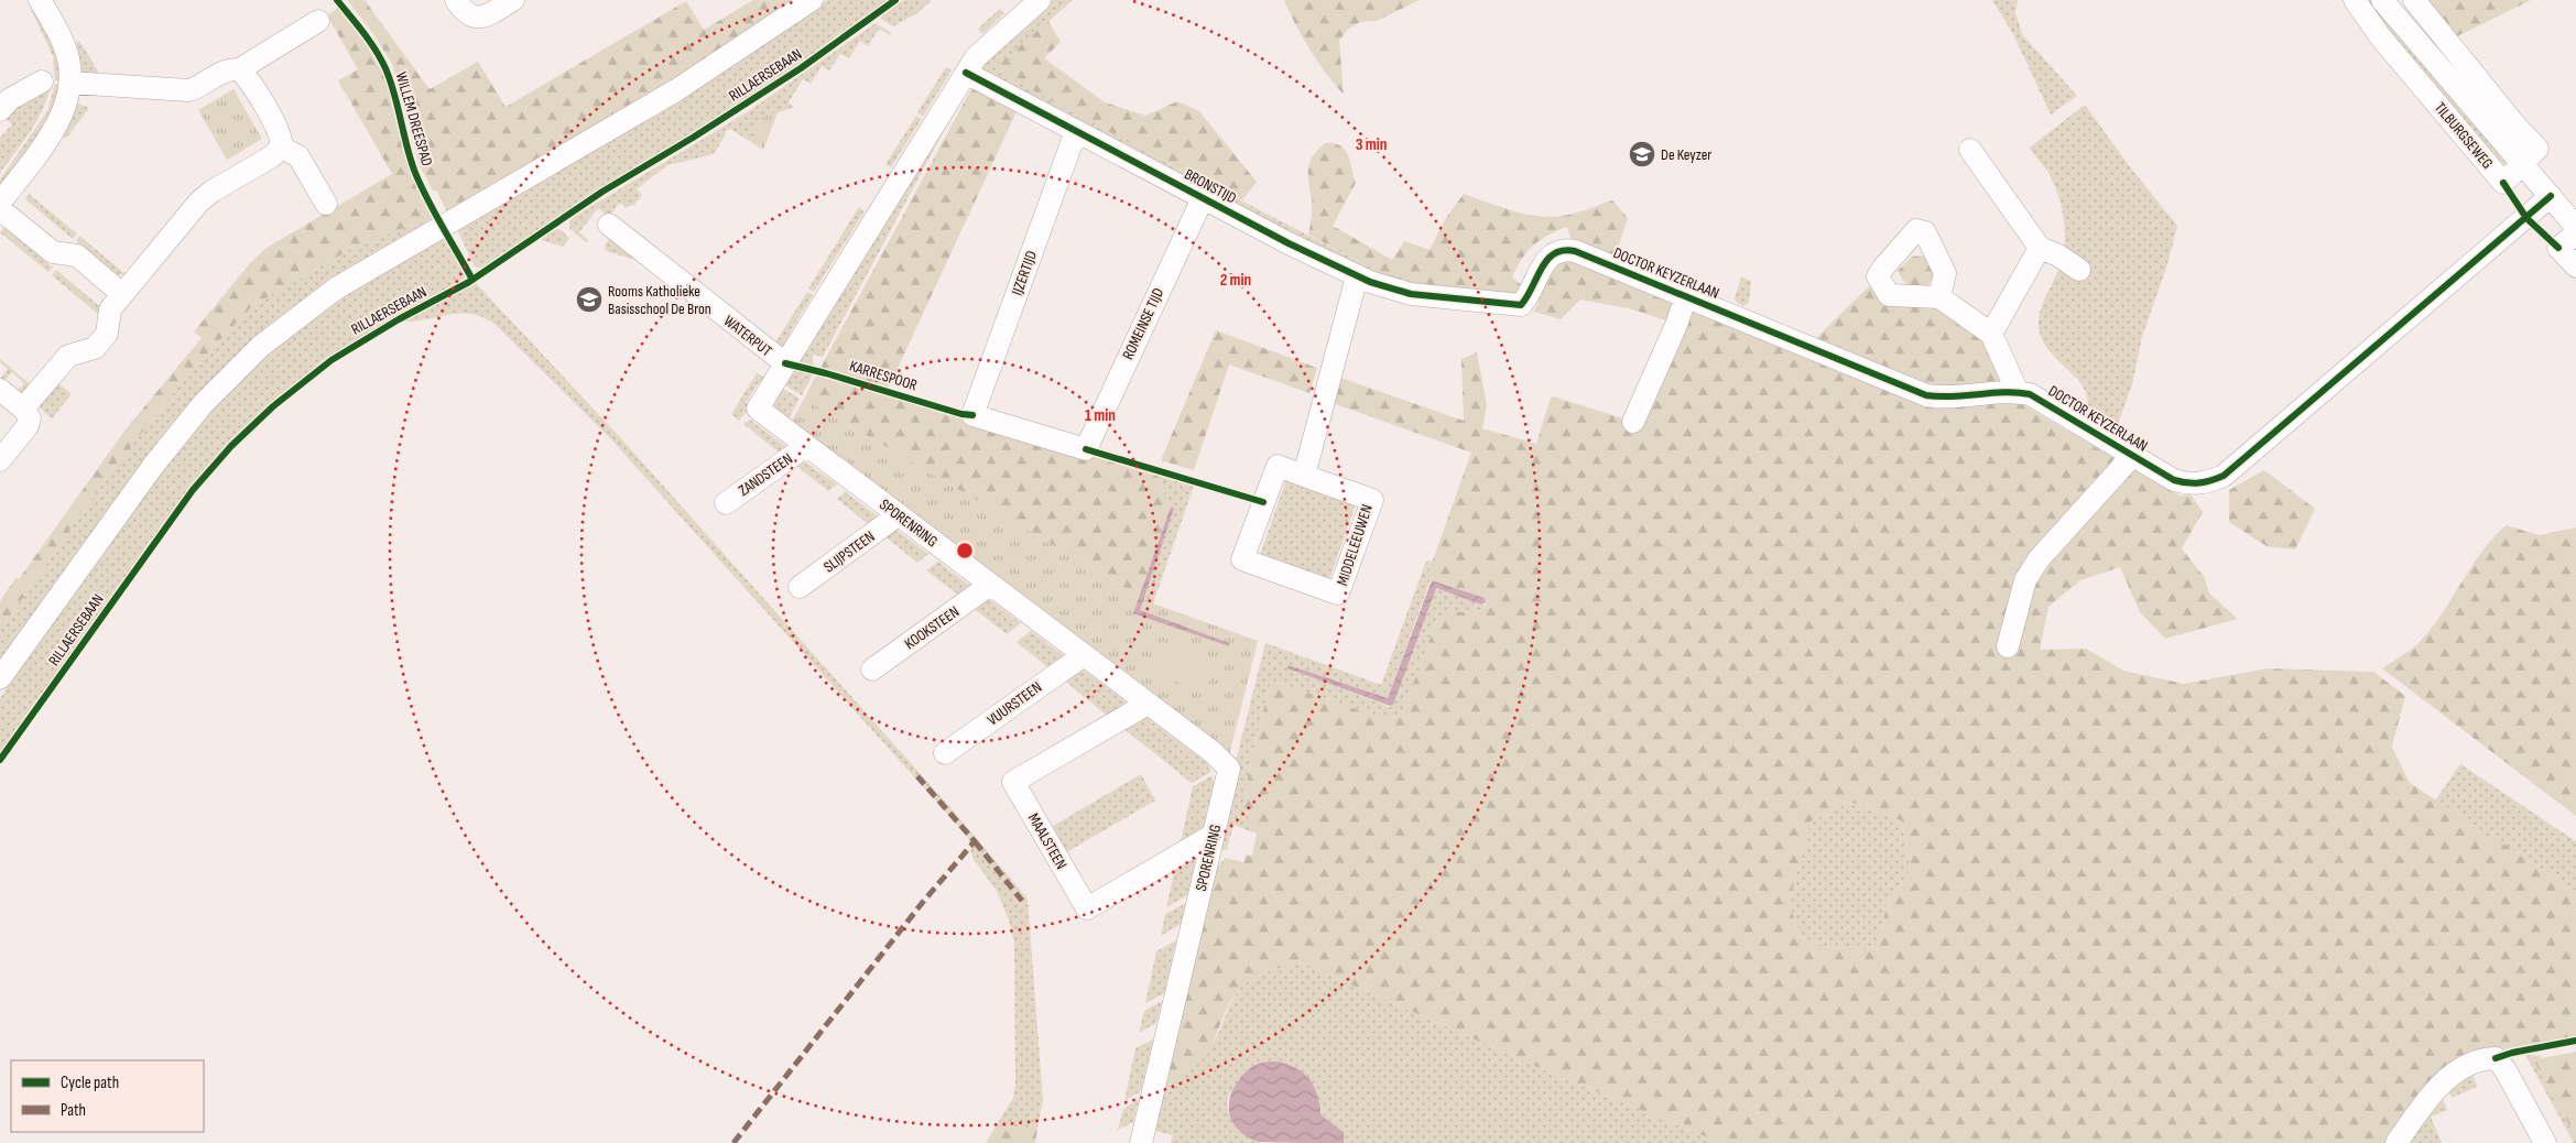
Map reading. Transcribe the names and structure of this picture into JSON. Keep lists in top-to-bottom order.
{
  "streets": {
    "street": [
      "TILBURGSEWEG",
      "BRONSTIJD",
      "IJZERTIJD",
      "DOCTOR KEYZERLAAN",
      "ROMEINSE TIJD",
      "WATERPUT",
      "ZANDSTEEN",
      "SPORENRING",
      "MIDDELEEUWEN",
      "SLIJPSTEEN",
      "KOOKSTEEN",
      "VUURSTEEN",
      "MAALSTEEN"
    ],
    "cycle path": ["RILLAERSEBAAN", "WILLEM DREESPAD", "KARRESPOOR"]
  },
  "crossings": [
    ["TILBURGSEWEG", "DOCTOR KEYZERLAAN"],
    ["BRONSTIJD", "IJZERTIJD"],
    ["BRONSTIJD", "DOCTOR KEYZERLAAN"],
    ["BRONSTIJD", "ROMEINSE TIJD"],
    ["BRONSTIJD", "SPORENRING"],
    ["IJZERTIJD", "ROMEINSE TIJD"],
    ["WATERPUT", "SPORENRING"],
    ["ZANDSTEEN", "SPORENRING"],
    ["SPORENRING", "SLIJPSTEEN"],
    ["SPORENRING", "KOOKSTEEN"],
    ["SPORENRING", "VUURSTEEN"],
    ["SPORENRING", "MAALSTEEN"]
  ],
  "places": {
    "school or university": ["De Keyzer", "Rooms Katholieke Basisschool De Bron"]
  },
  "legend": ["Cycle path", "Path"],
  "rings": ["3 min", "2 min", "1 min"]
}
